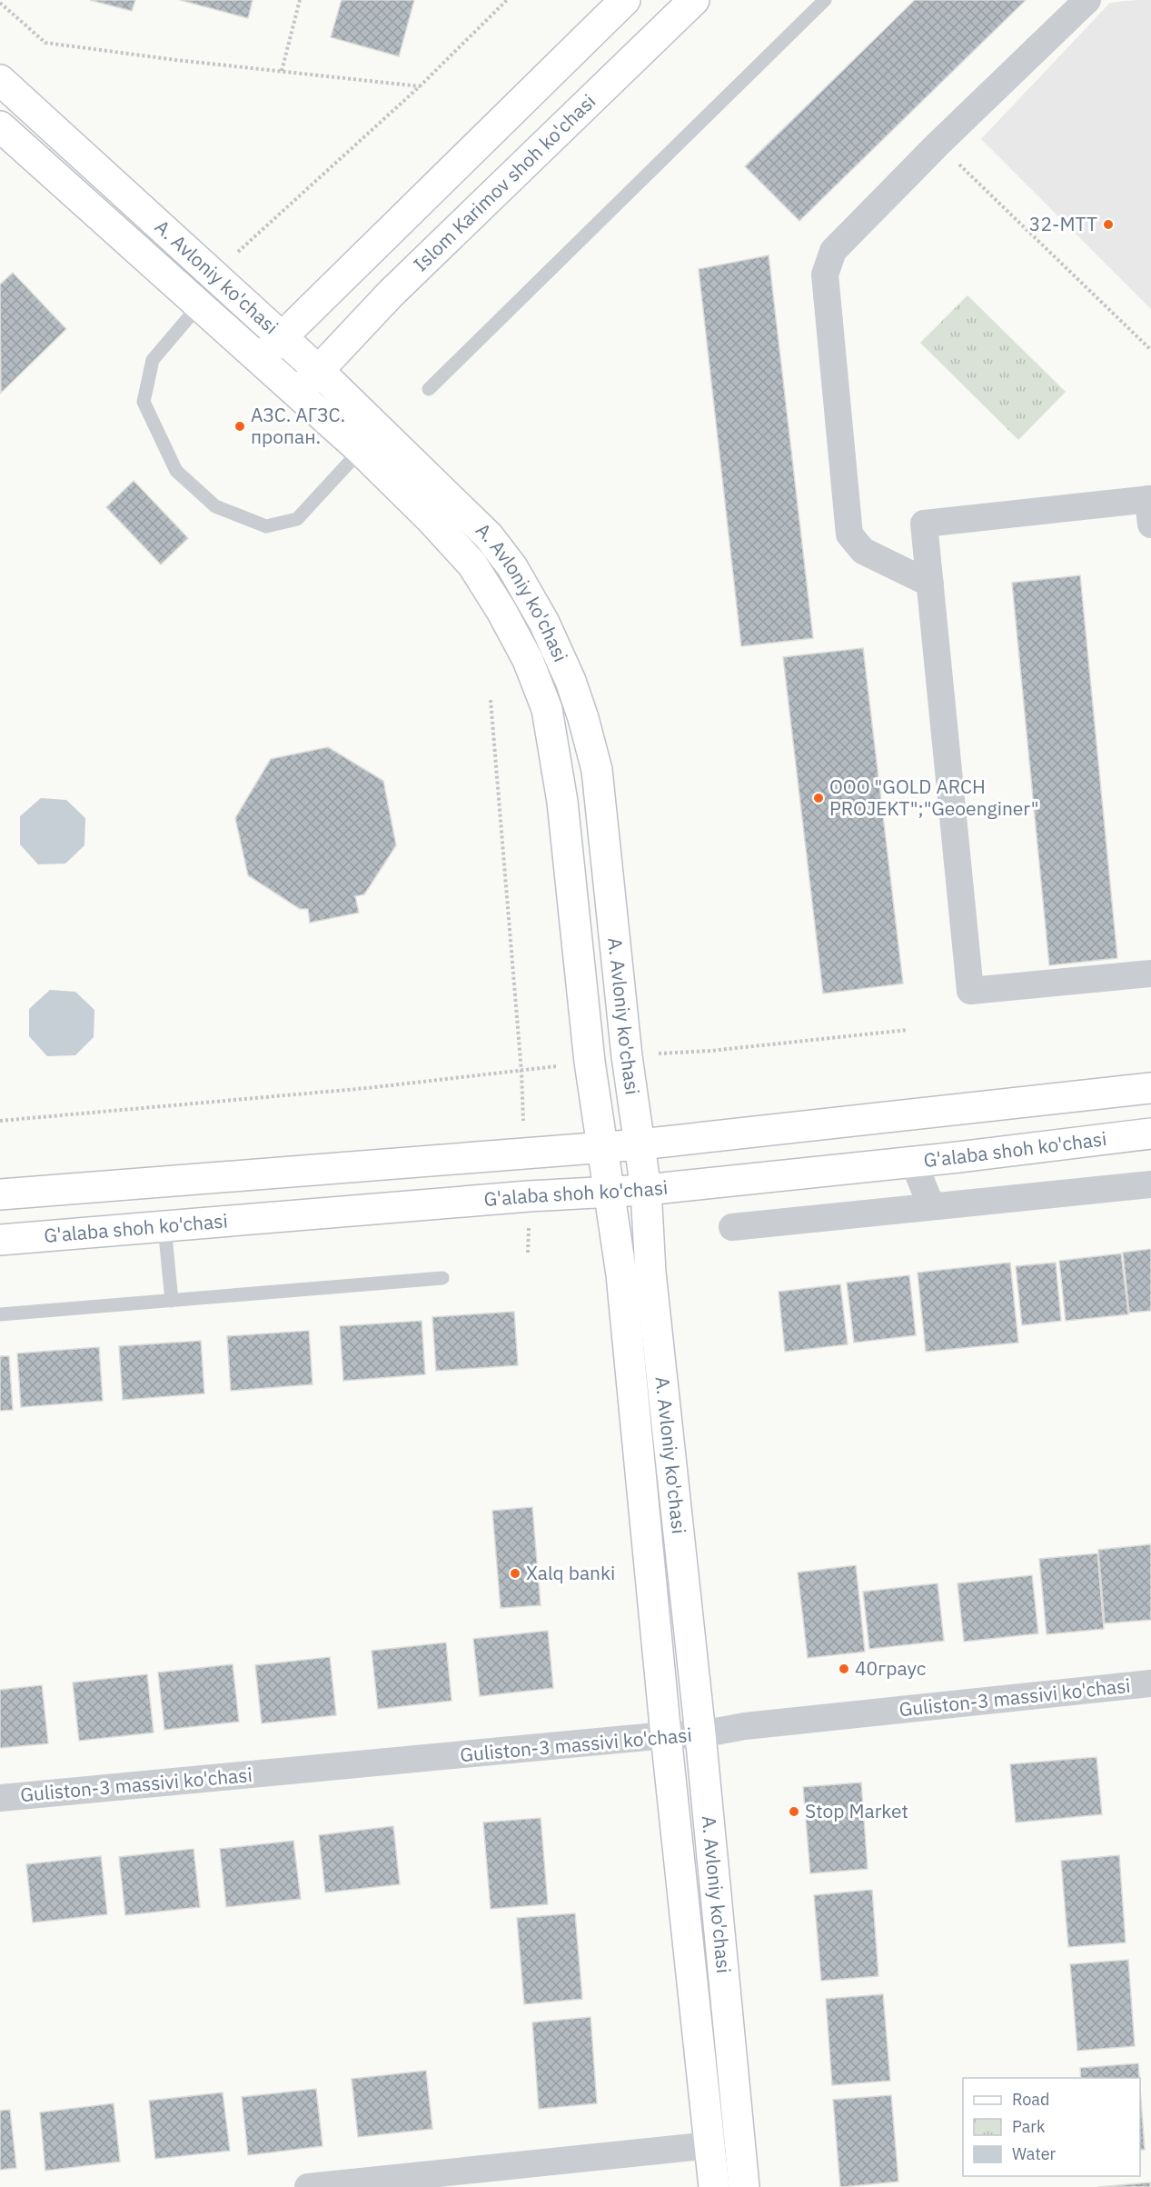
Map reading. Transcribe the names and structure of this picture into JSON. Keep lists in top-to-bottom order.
{
  "streets": {
    "main road": ["Islom Karimov shoh ko'chasi", "A. Avloniy ko'chasi", "G'alaba shoh ko'chasi"],
    "street": ["Guliston-3 massivi ko'chasi"]
  },
  "crossings": [
    ["Islom Karimov shoh ko'chasi", "A. Avloniy ko'chasi"],
    ["A. Avloniy ko'chasi", "G'alaba shoh ko'chasi"],
    ["A. Avloniy ko'chasi", "Guliston-3 massivi ko'chasi"]
  ],
  "places": [
    "32-MTT",
    "АЗС. АГЗС. пропан.",
    "ООО \"GOLD ARCH PROJEKT\";\"Geoenginer\"",
    "Xalq banki",
    "40граус",
    "Stop Market"
  ],
  "legend": ["Road", "Park", "Water"]
}
